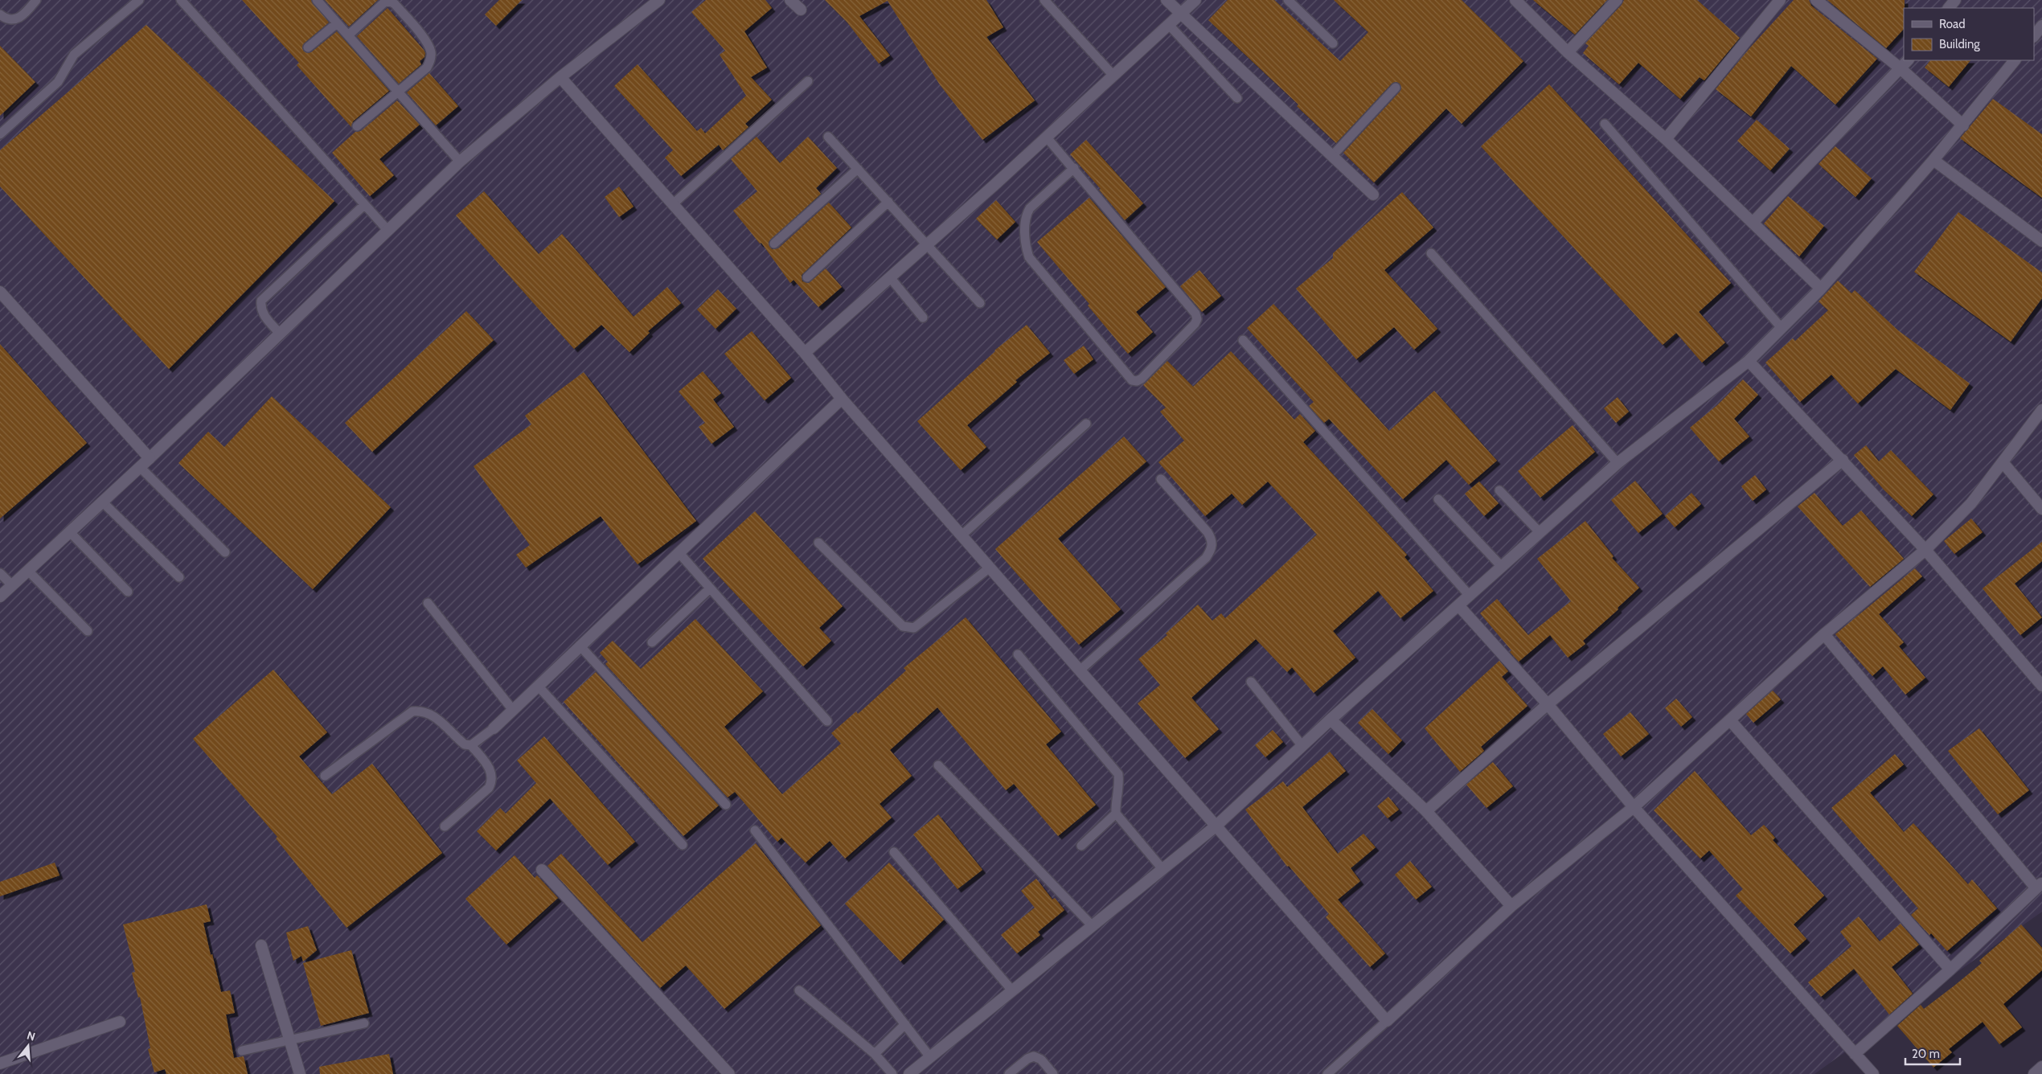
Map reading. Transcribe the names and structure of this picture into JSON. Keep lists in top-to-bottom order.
{
  "legend": ["Road", "Building"],
  "scale_bar": "20 m",
  "north": "top"
}
